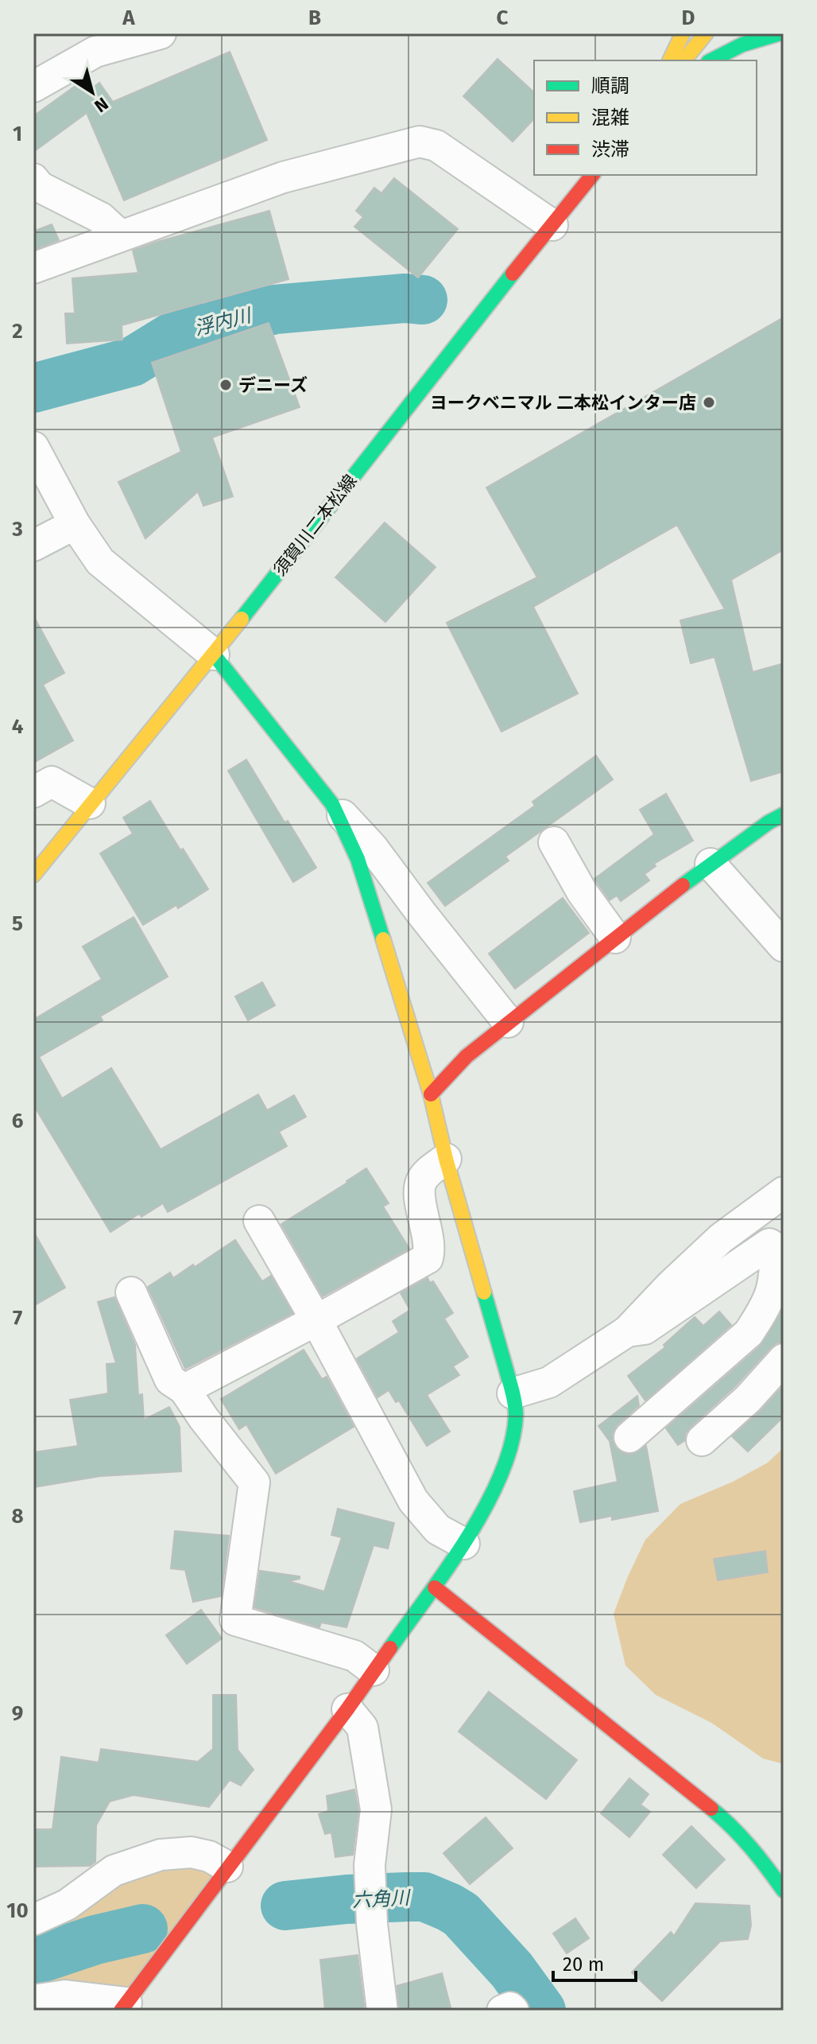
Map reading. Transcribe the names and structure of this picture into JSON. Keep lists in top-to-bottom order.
{
  "streets": {
    "main road": ["須賀川二本松線"]
  },
  "water": ["浮内川", "六角川"],
  "places": ["デニーズ", "ヨークベニマル 二本松インター店"],
  "legend": ["順調", "混雑", "渋滞"],
  "scale_bar": "20 m",
  "north": "bottom right",
  "grid": {
    "columns": [
      "A",
      "B",
      "C",
      "D"
    ],
    "rows": [
      "1",
      "2",
      "3",
      "4",
      "5",
      "6",
      "7",
      "8",
      "9",
      "10"
    ]
  }
}
